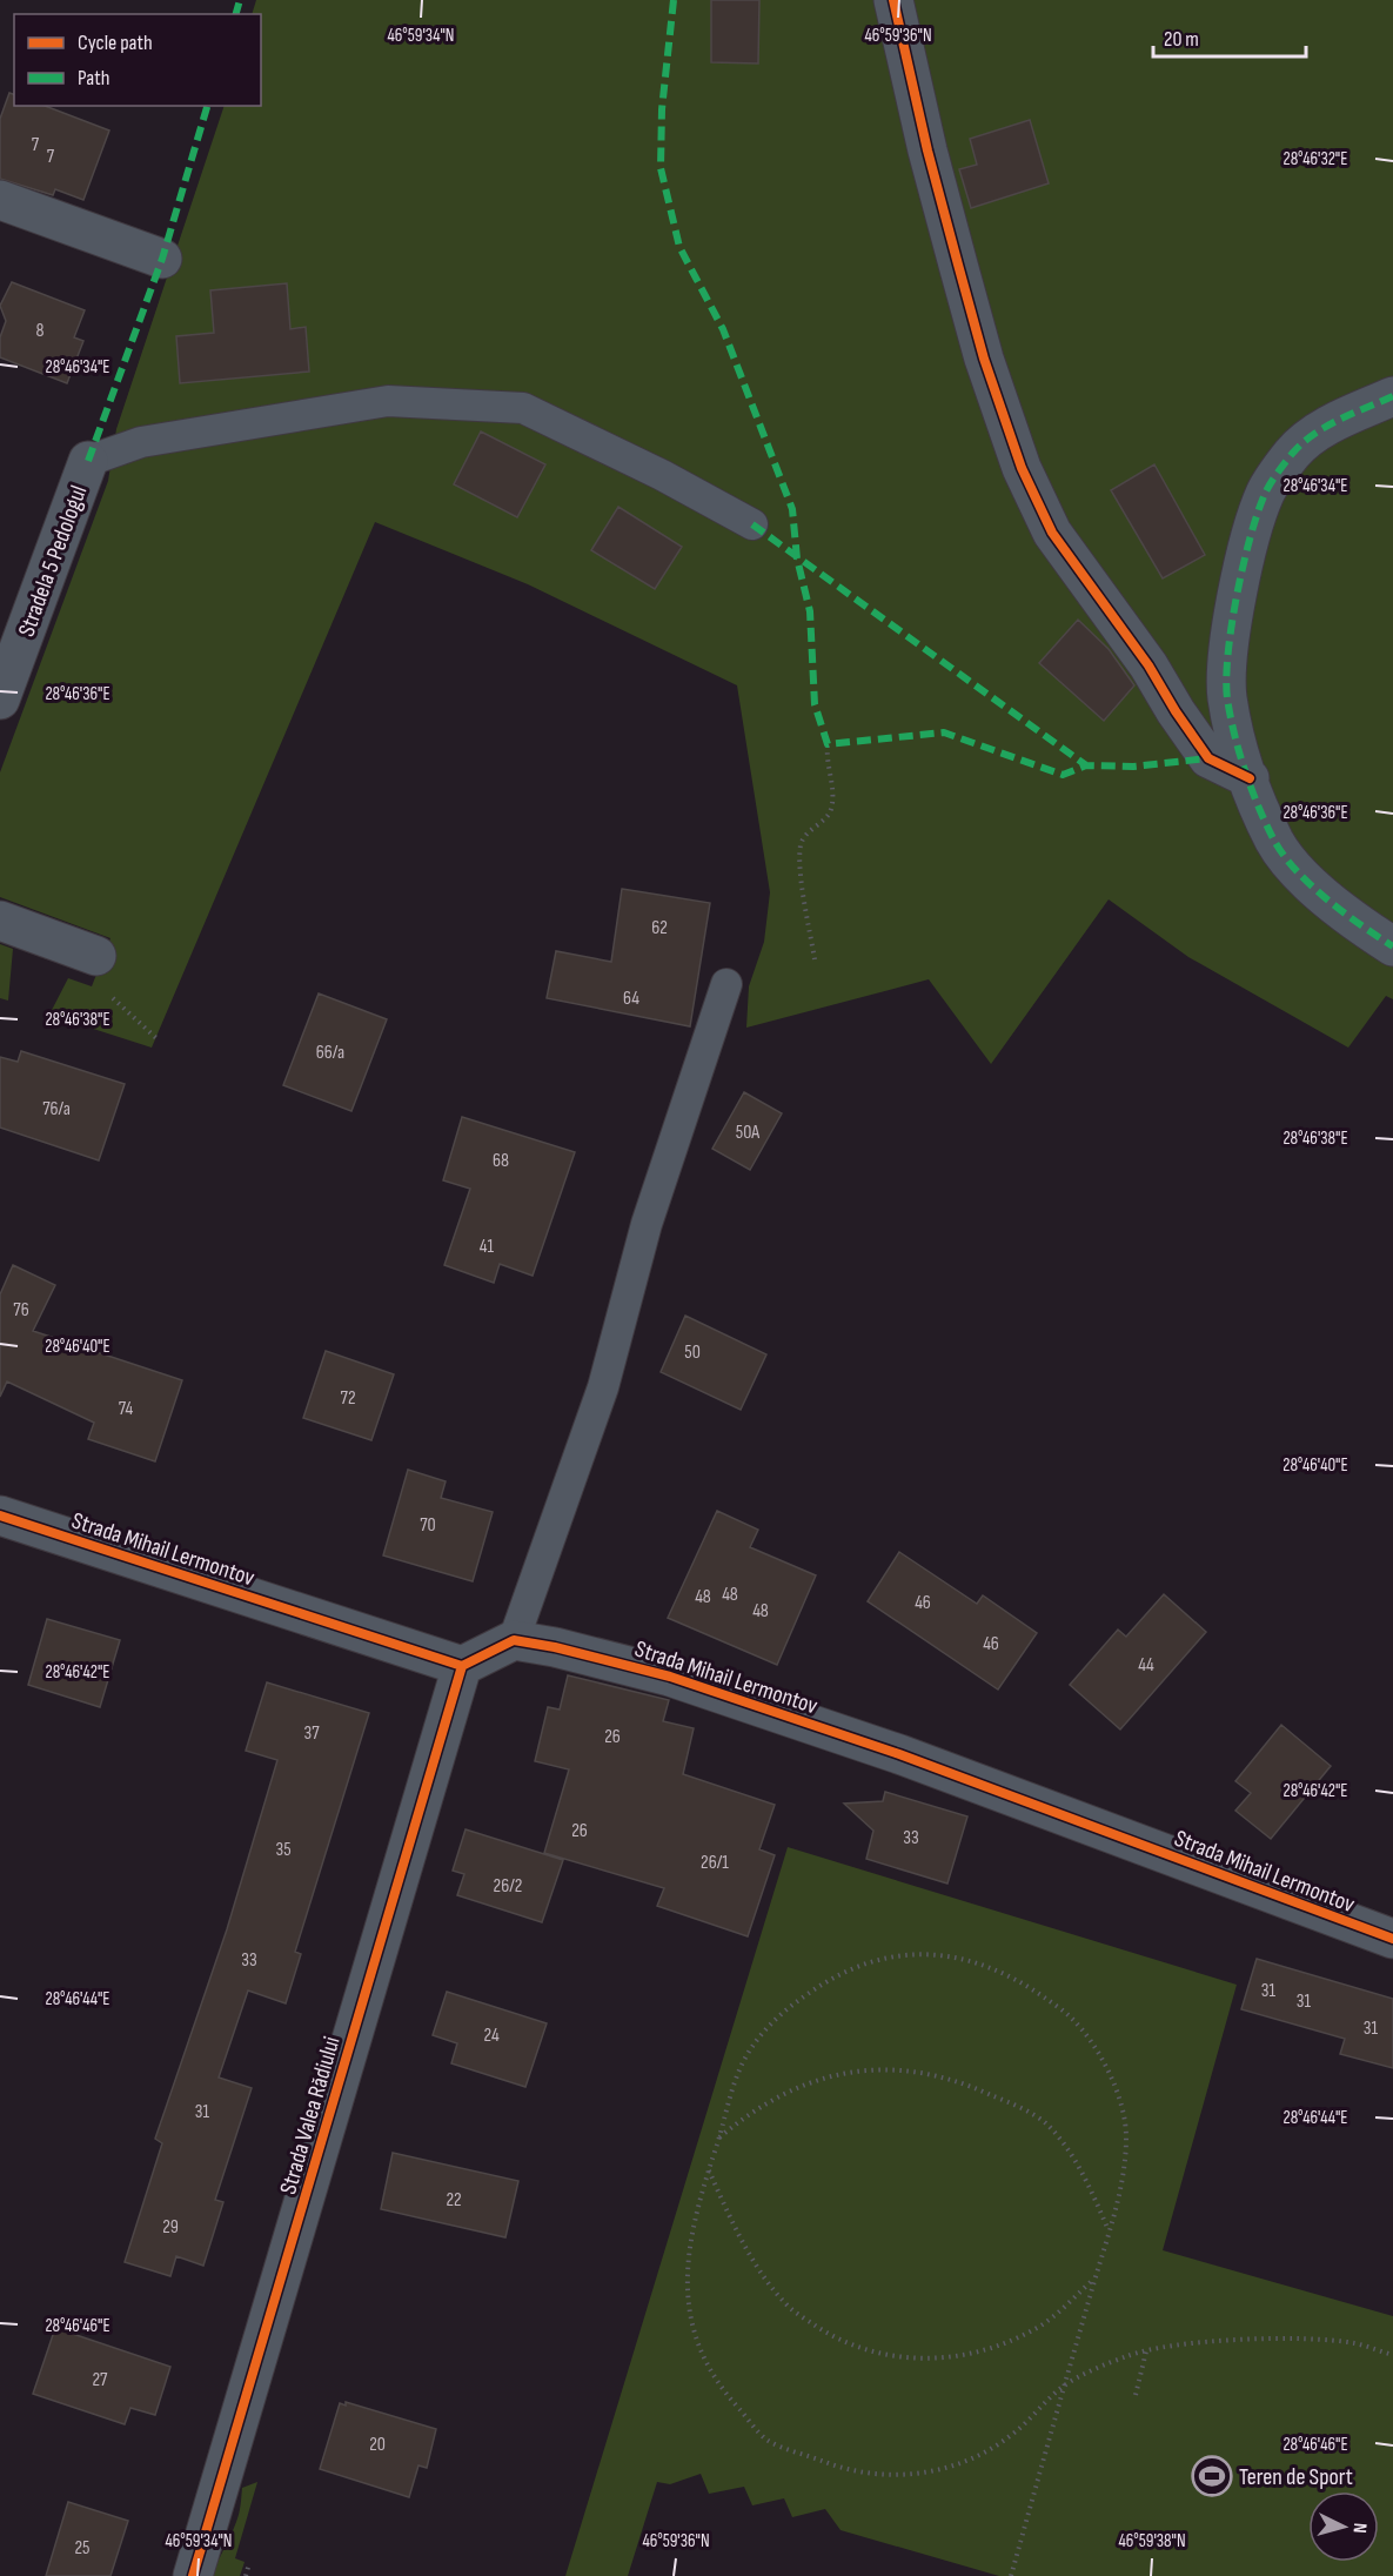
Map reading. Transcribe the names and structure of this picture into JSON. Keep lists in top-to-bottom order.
{
  "streets": {
    "street": ["Stradela 5 Pedologul", "Strada Mihail Lermontov", "Strada Valea Rădiului"]
  },
  "crossings": [
    ["Strada Mihail Lermontov", "Strada Valea Rădiului"]
  ],
  "places": {
    "sports": ["Teren de Sport"]
  },
  "house_numbers": [
    "7",
    "7",
    "8",
    "62",
    "64",
    "66/a",
    "76/a",
    "50A",
    "68",
    "41",
    "76",
    "50",
    "72",
    "74",
    "70",
    "48",
    "48",
    "46",
    "48",
    "46",
    "44",
    "37",
    "26",
    "26",
    "33",
    "35",
    "26/1",
    "26/2",
    "33",
    "31",
    "31",
    "31",
    "24",
    "31",
    "22",
    "29",
    "27",
    "20",
    "25"
  ],
  "legend": ["Cycle path", "Path"],
  "scale_bar": "20 m",
  "north": "right",
  "coordinates": [
    "46°59'34\"N",
    "46°59'36\"N",
    "28°46'32\"E",
    "28°46'34\"E",
    "28°46'36\"E",
    "28°46'38\"E",
    "28°46'40\"E",
    "28°46'42\"E",
    "28°46'44\"E",
    "28°46'46\"E",
    "46°59'38\"N"
  ]
}
